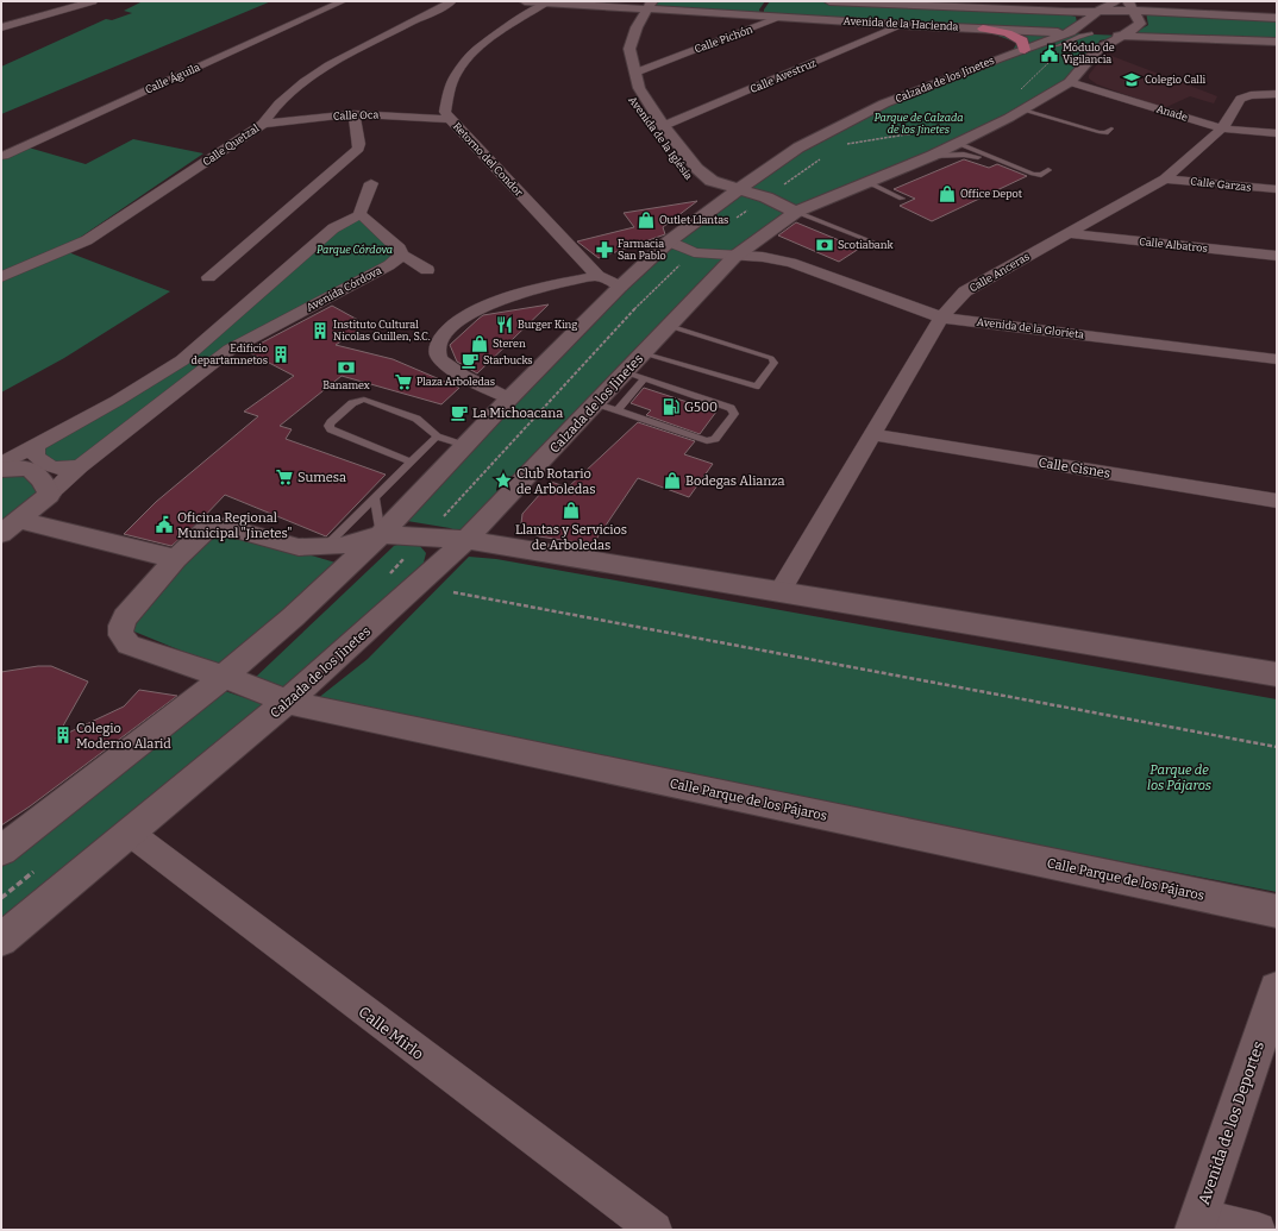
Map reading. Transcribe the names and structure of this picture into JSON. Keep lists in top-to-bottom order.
{
  "streets": {
    "main road": [
      "Avenida de la Hacienda",
      "Calzada de los Jinetes",
      "Avenida de la Iglésia",
      "Avenida Córdova",
      "Calle Parque de los Pájaros",
      "Avenida de los Deportes"
    ],
    "street": [
      "Calle Pichón",
      "Calle Avestruz",
      "Calle Águila",
      "Anade",
      "Calle Oca",
      "Calle Quetzal",
      "Retorno del Condor",
      "Calle Garzas",
      "Calle Albatros",
      "Calle Anceras",
      "Avenida de la Glorieta",
      "Calle Cisnes",
      "Calle Mirlo"
    ]
  },
  "crossings": [
    ["Avenida de la Hacienda", "Calle Pichón"],
    ["Avenida de la Hacienda", "Calle Avestruz"],
    ["Avenida de la Hacienda", "Calzada de los Jinetes"],
    ["Avenida de la Hacienda", "Avenida de la Iglésia"],
    ["Avenida de la Hacienda", "Retorno del Condor"],
    ["Calle Pichón", "Avenida de la Iglésia"],
    ["Calle Avestruz", "Avenida de la Iglésia"],
    ["Calzada de los Jinetes", "Anade"],
    ["Calzada de los Jinetes", "Avenida de la Iglésia"],
    ["Calzada de los Jinetes", "Retorno del Condor"],
    ["Calzada de los Jinetes", "Avenida de la Glorieta"],
    ["Calzada de los Jinetes", "Calle Parque de los Pájaros"],
    ["Calzada de los Jinetes", "Calle Mirlo"],
    ["Anade", "Calle Anceras"],
    ["Calle Oca", "Calle Quetzal"],
    ["Calle Oca", "Retorno del Condor"],
    ["Calle Garzas", "Calle Anceras"],
    ["Calle Albatros", "Calle Anceras"],
    ["Calle Anceras", "Avenida de la Glorieta"],
    ["Calle Anceras", "Calle Cisnes"]
  ],
  "parks": ["Parque de Calzada de los Jinetes", "Parque Córdova", "Parque de los Pájaros"],
  "places": {
    "public building": ["Módulo de Vigilancia", "Oficina Regional Municipal \"Jinetes\""],
    "school or university": ["Colegio Calli"],
    "shop": [
      "Office Depot",
      "Outlet Llantas",
      "Steren",
      "Bodegas Alianza",
      "Llantas y Servicios de Arboledas"
    ],
    "bank": ["Scotiabank", "Banamex"],
    "pharmacy": ["Farmacia San Pablo"],
    "restaurant": ["Burger King"],
    "building": ["Instituto Cultural Nicolas Guillen, S.C.", "Edificio departamnetos", "Colegio Moderno Alarid"],
    "cafe": ["Starbucks", "La Michoacana"],
    "supermarket": ["Plaza Arboledas", "Sumesa"],
    "fuel station": ["G500"],
    "place": ["Club Rotario de Arboledas"]
  }
}
